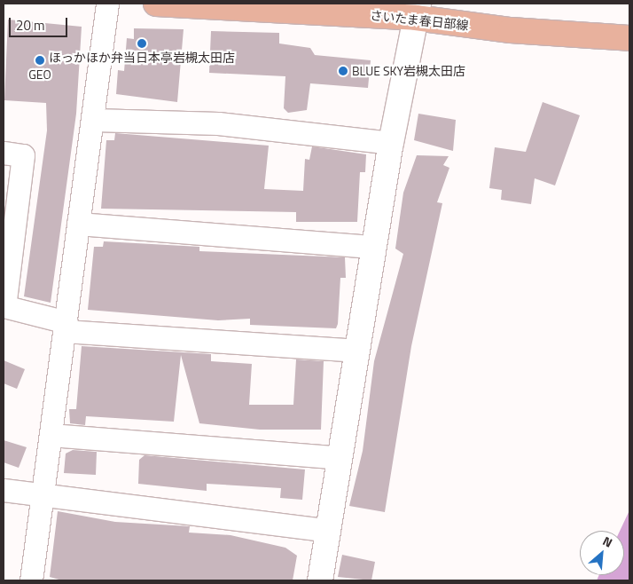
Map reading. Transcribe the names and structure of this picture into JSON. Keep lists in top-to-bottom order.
{
  "streets": {
    "main road": ["さいたま春日部線"]
  },
  "places": ["ほっかほか弁当日本亭岩槻太田店", "GEO", "BLUE SKY岩槻太田店"],
  "scale_bar": "20 m",
  "north": "top right"
}
